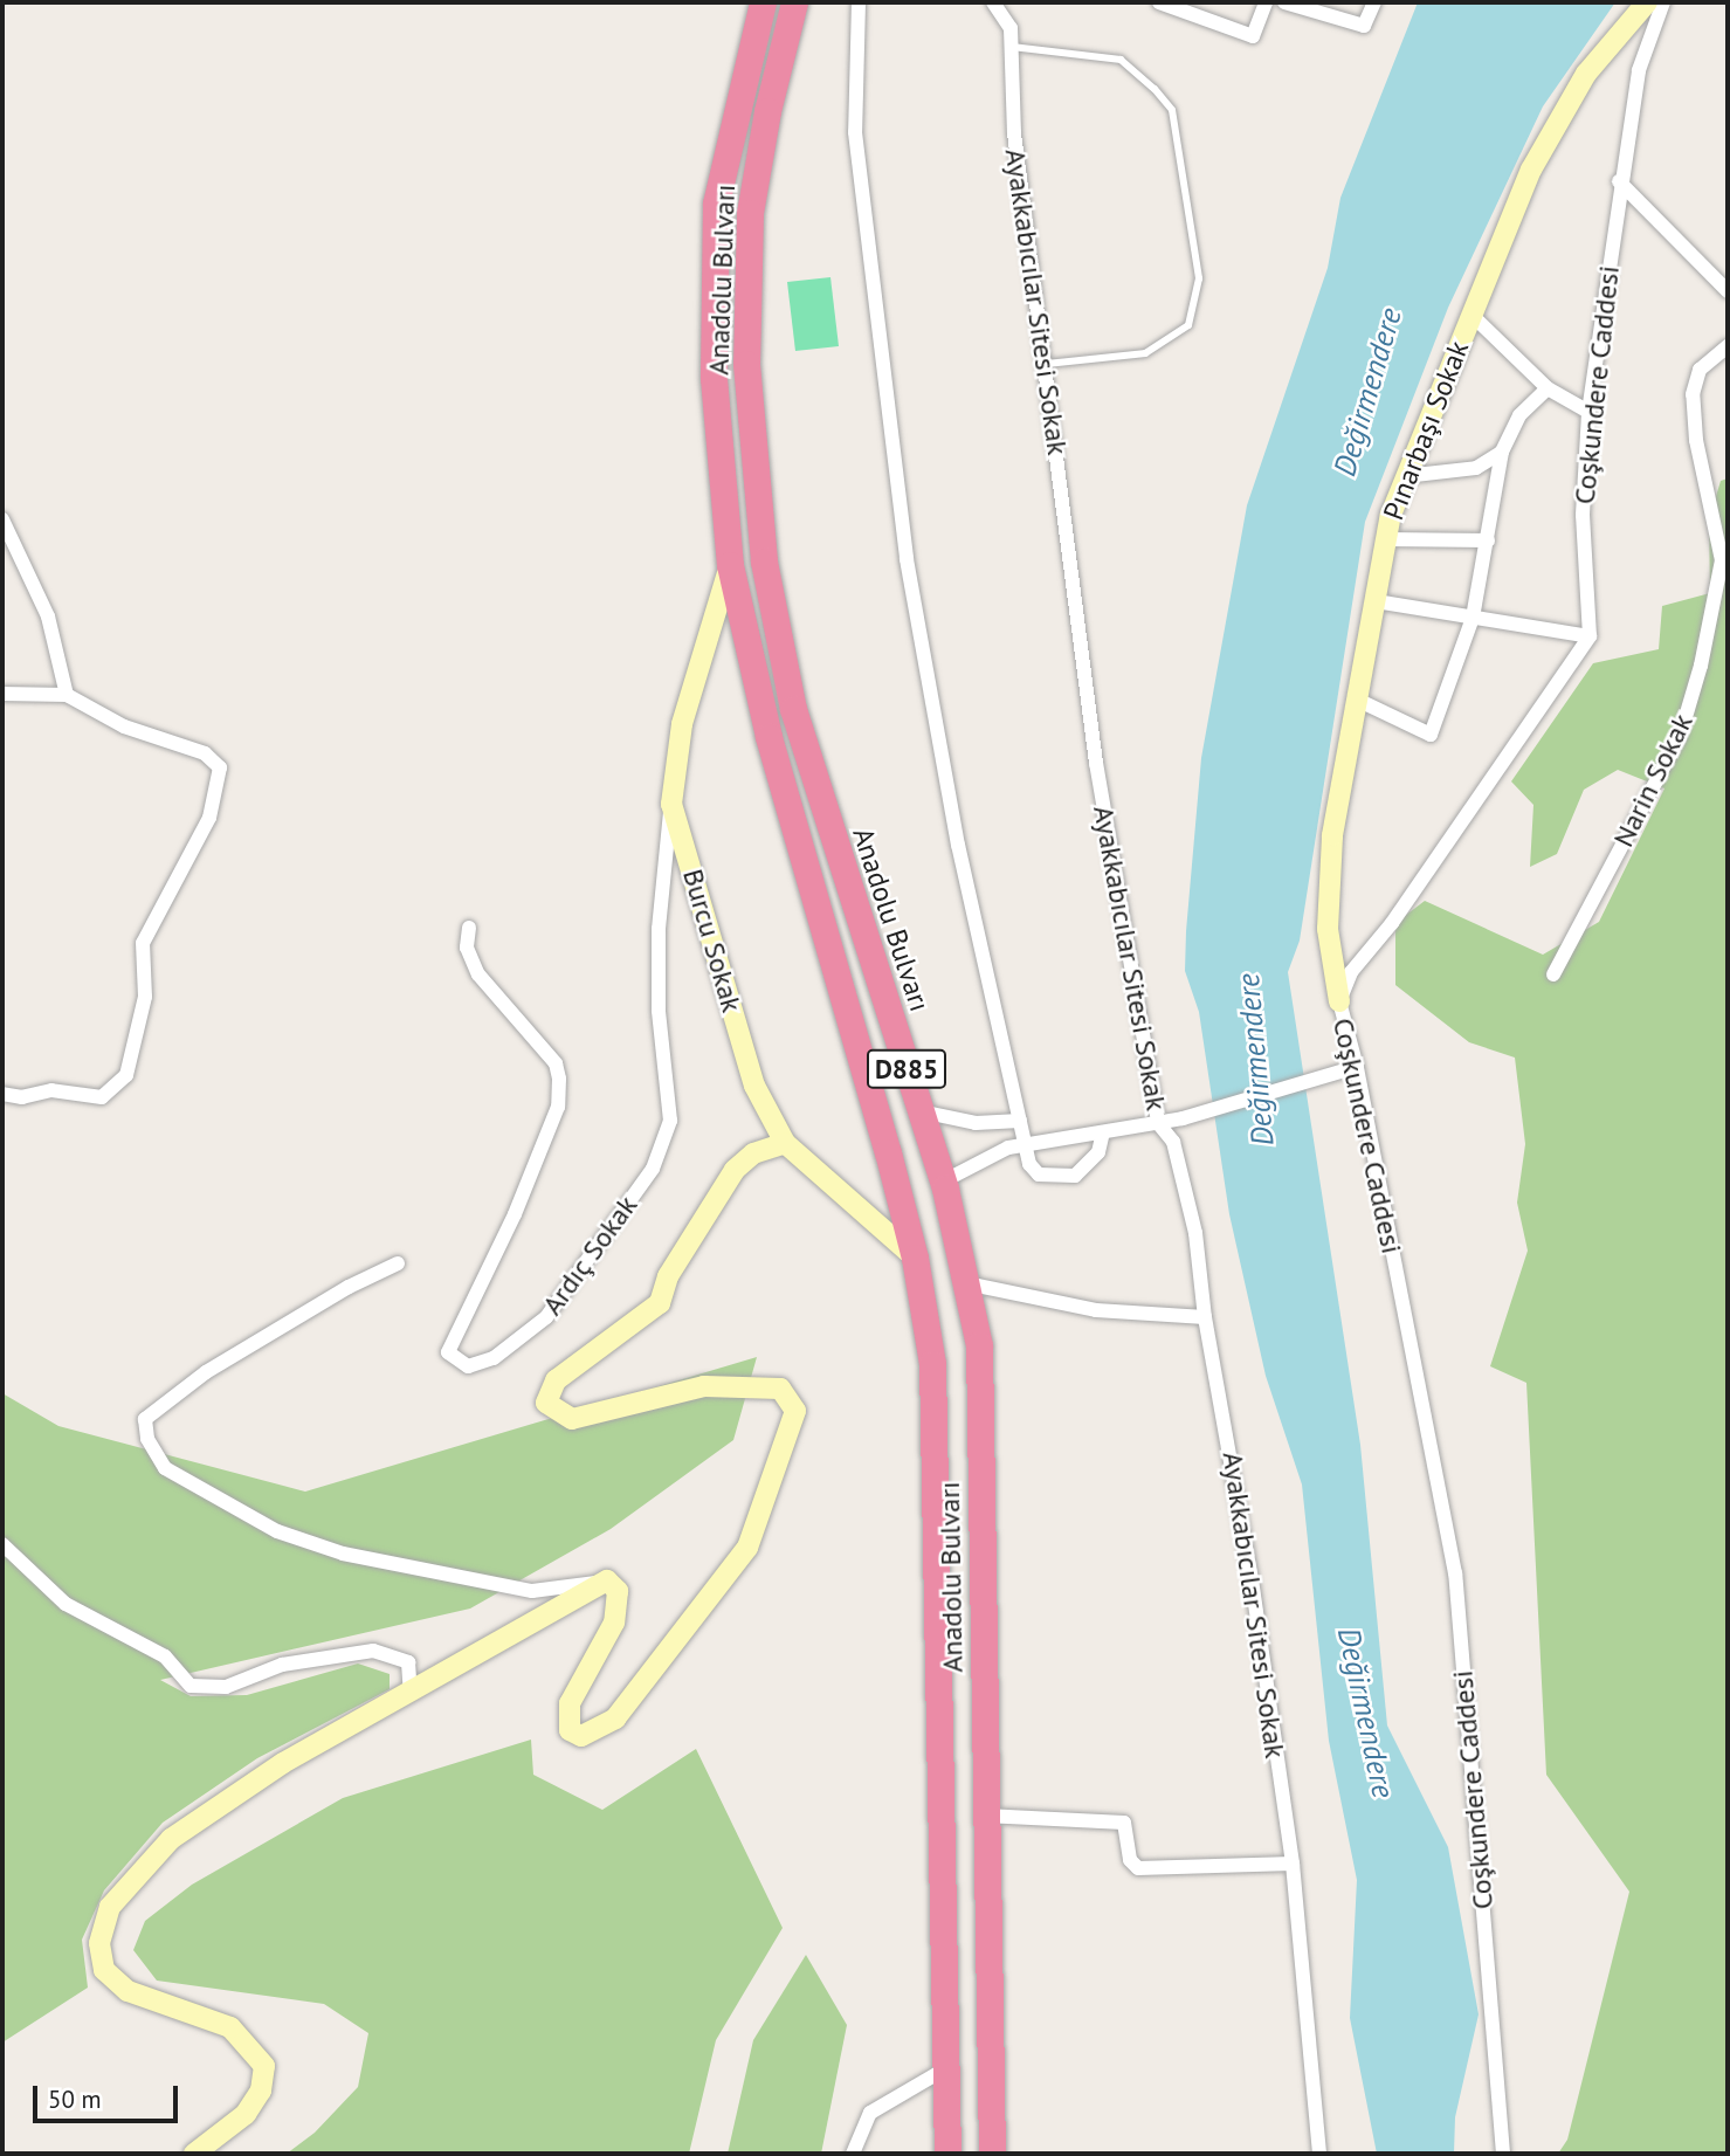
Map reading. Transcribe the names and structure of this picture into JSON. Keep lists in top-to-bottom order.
{
  "streets": {
    "highway": ["Anadolu Bulvarı", "D885"],
    "street": [
      "Ayakkabıcılar Sitesi Sokak",
      "Coşkundere Caddesi",
      "Pınarbaşı Sokak",
      "Narin Sokak",
      "Burcu Sokak",
      "Ardıç Sokak"
    ]
  },
  "crossings": [
    ["Anadolu Bulvarı", "Burcu Sokak"],
    ["Coşkundere Caddesi", "Pınarbaşı Sokak"],
    ["Burcu Sokak", "Ardıç Sokak"]
  ],
  "water": ["Değirmendere"],
  "scale_bar": "50 m"
}
